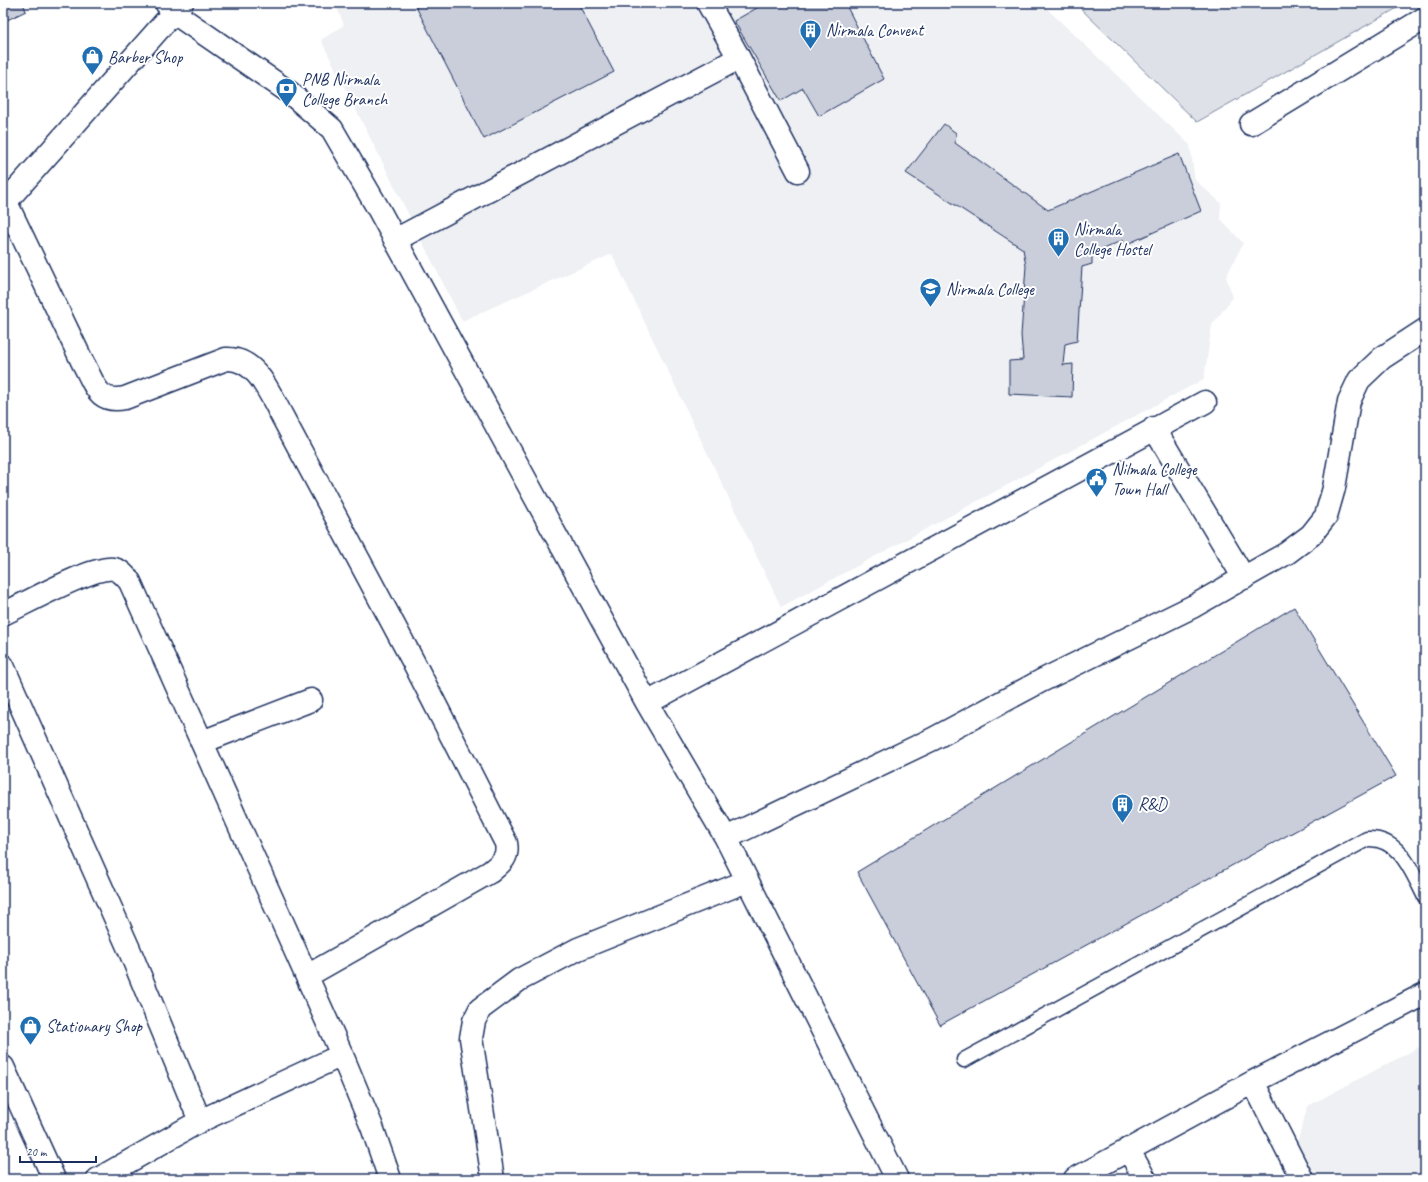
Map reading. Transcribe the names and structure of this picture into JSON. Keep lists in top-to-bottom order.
{
  "places": {
    "building": ["Nirmala Convent", "Nirmala College Hostel", "R&D"],
    "shop": ["Barber Shop", "Stationary Shop"],
    "bank": ["PNB Nirmala College Branch"],
    "school or university": ["Nirmala College"],
    "public building": ["Nilmala College Town Hall"]
  },
  "scale_bar": "20 m"
}
